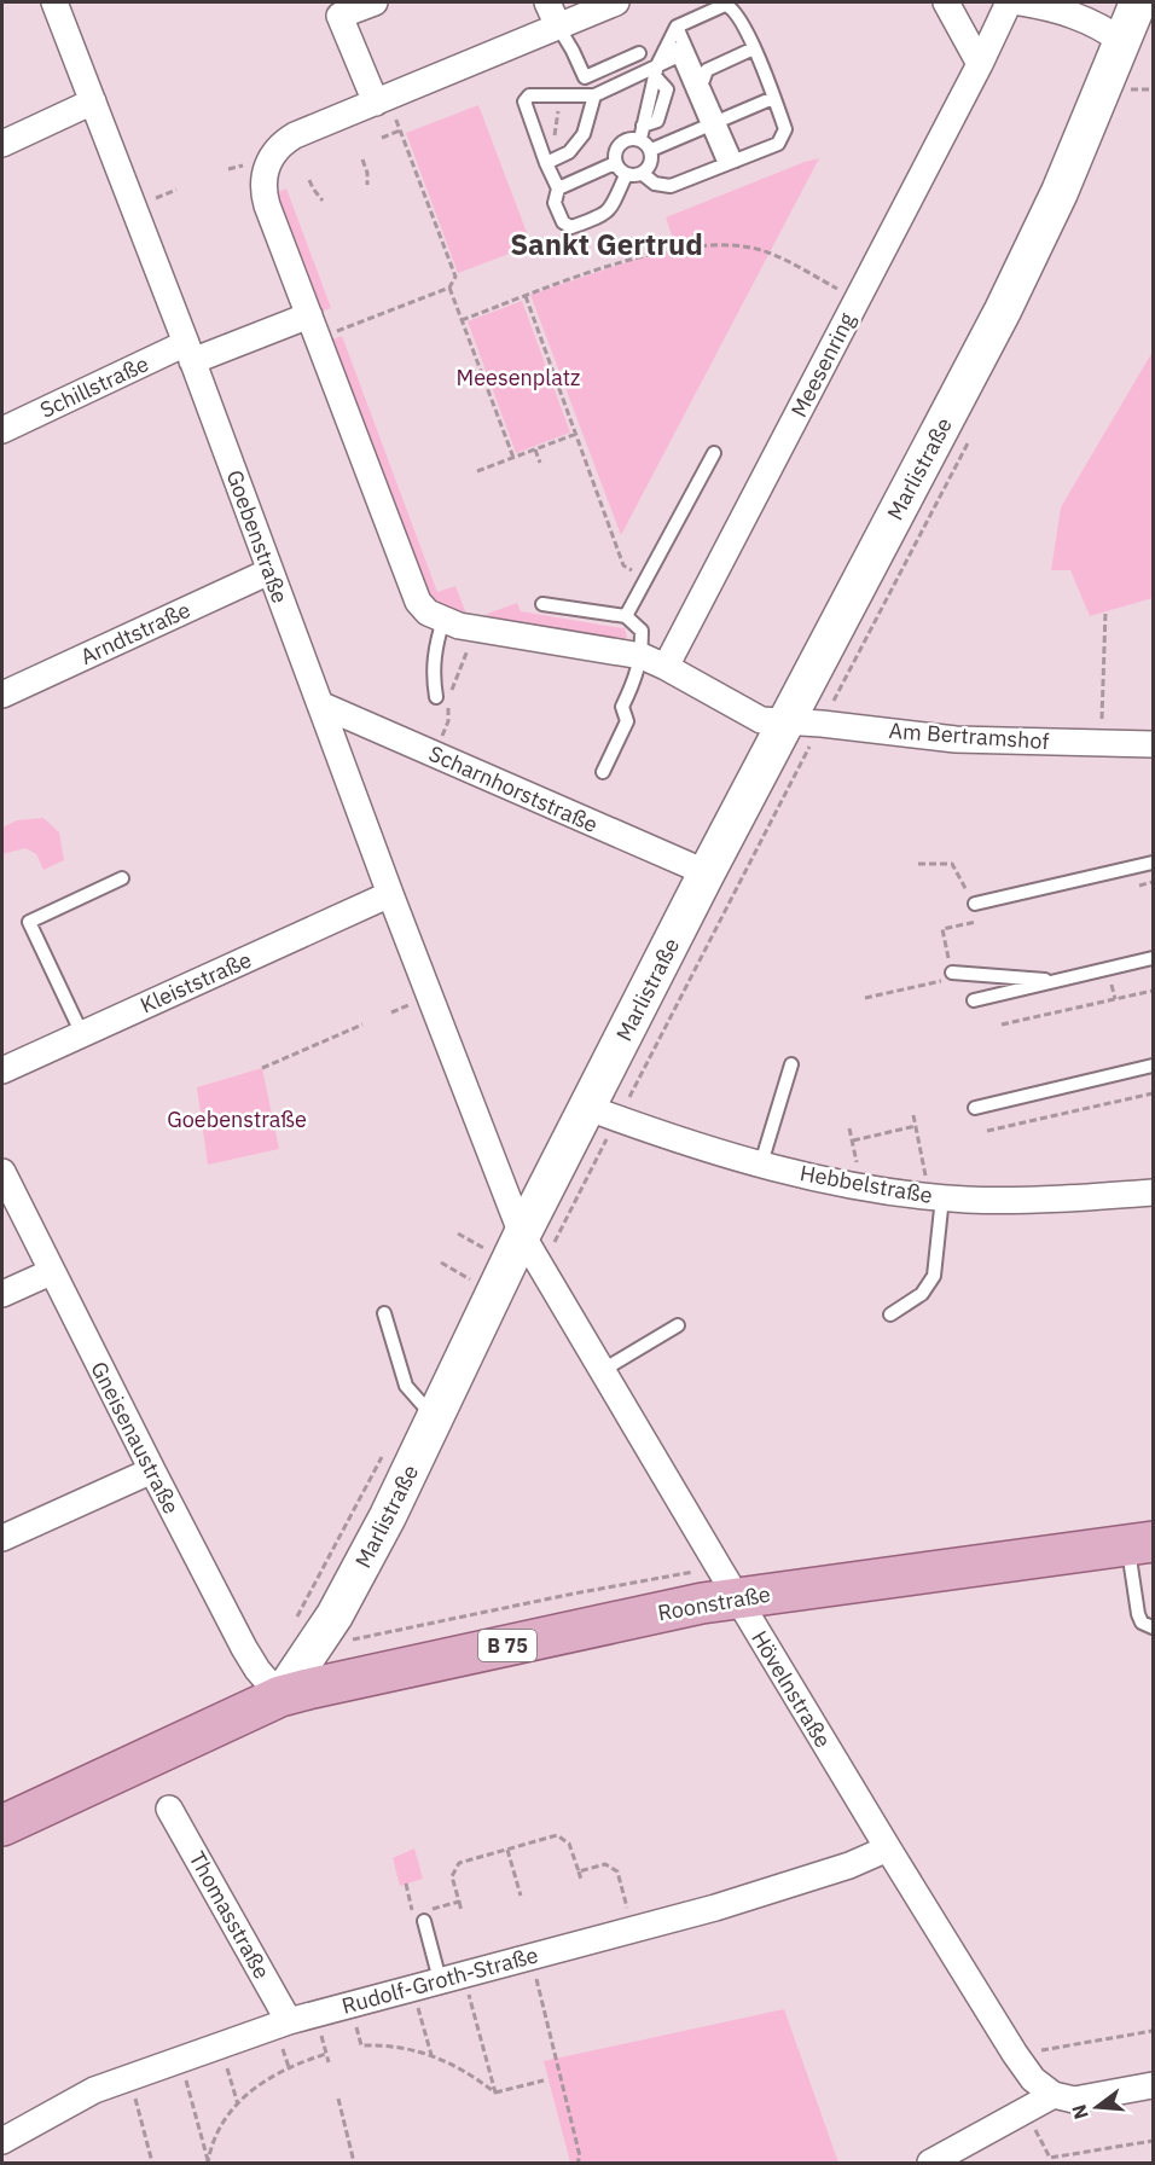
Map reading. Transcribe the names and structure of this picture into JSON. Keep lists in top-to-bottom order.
{
  "streets": {
    "main road": ["Marlistraße", "Roonstraße", "B 75"],
    "street": [
      "Meesenring",
      "Schillstraße",
      "Goebenstraße",
      "Arndtstraße",
      "Am Bertramshof",
      "Scharnhorststraße",
      "Kleiststraße",
      "Hebbelstraße",
      "Gneisenaustraße",
      "Hövelnstraße",
      "Thomasstraße",
      "Rudolf-Groth-Straße"
    ]
  },
  "crossings": [
    ["Schillstraße", "Goebenstraße"],
    ["Marlistraße", "Goebenstraße"],
    ["Marlistraße", "Am Bertramshof"],
    ["Marlistraße", "Scharnhorststraße"],
    ["Marlistraße", "Hebbelstraße"],
    ["Marlistraße", "Gneisenaustraße"],
    ["Marlistraße", "Roonstraße"],
    ["Marlistraße", "B 75"],
    ["Marlistraße", "Hövelnstraße"],
    ["Goebenstraße", "Arndtstraße"],
    ["Goebenstraße", "Scharnhorststraße"],
    ["Goebenstraße", "Kleiststraße"],
    ["Goebenstraße", "Hövelnstraße"],
    ["Gneisenaustraße", "Roonstraße"],
    ["Gneisenaustraße", "B 75"],
    ["Roonstraße", "B 75"],
    ["Roonstraße", "Hövelnstraße"],
    ["Hövelnstraße", "Rudolf-Groth-Straße"],
    ["Thomasstraße", "Rudolf-Groth-Straße"]
  ],
  "districts": ["Sankt Gertrud"],
  "parks": ["Meesenplatz", "Goebenstraße"],
  "north": "left"
}
